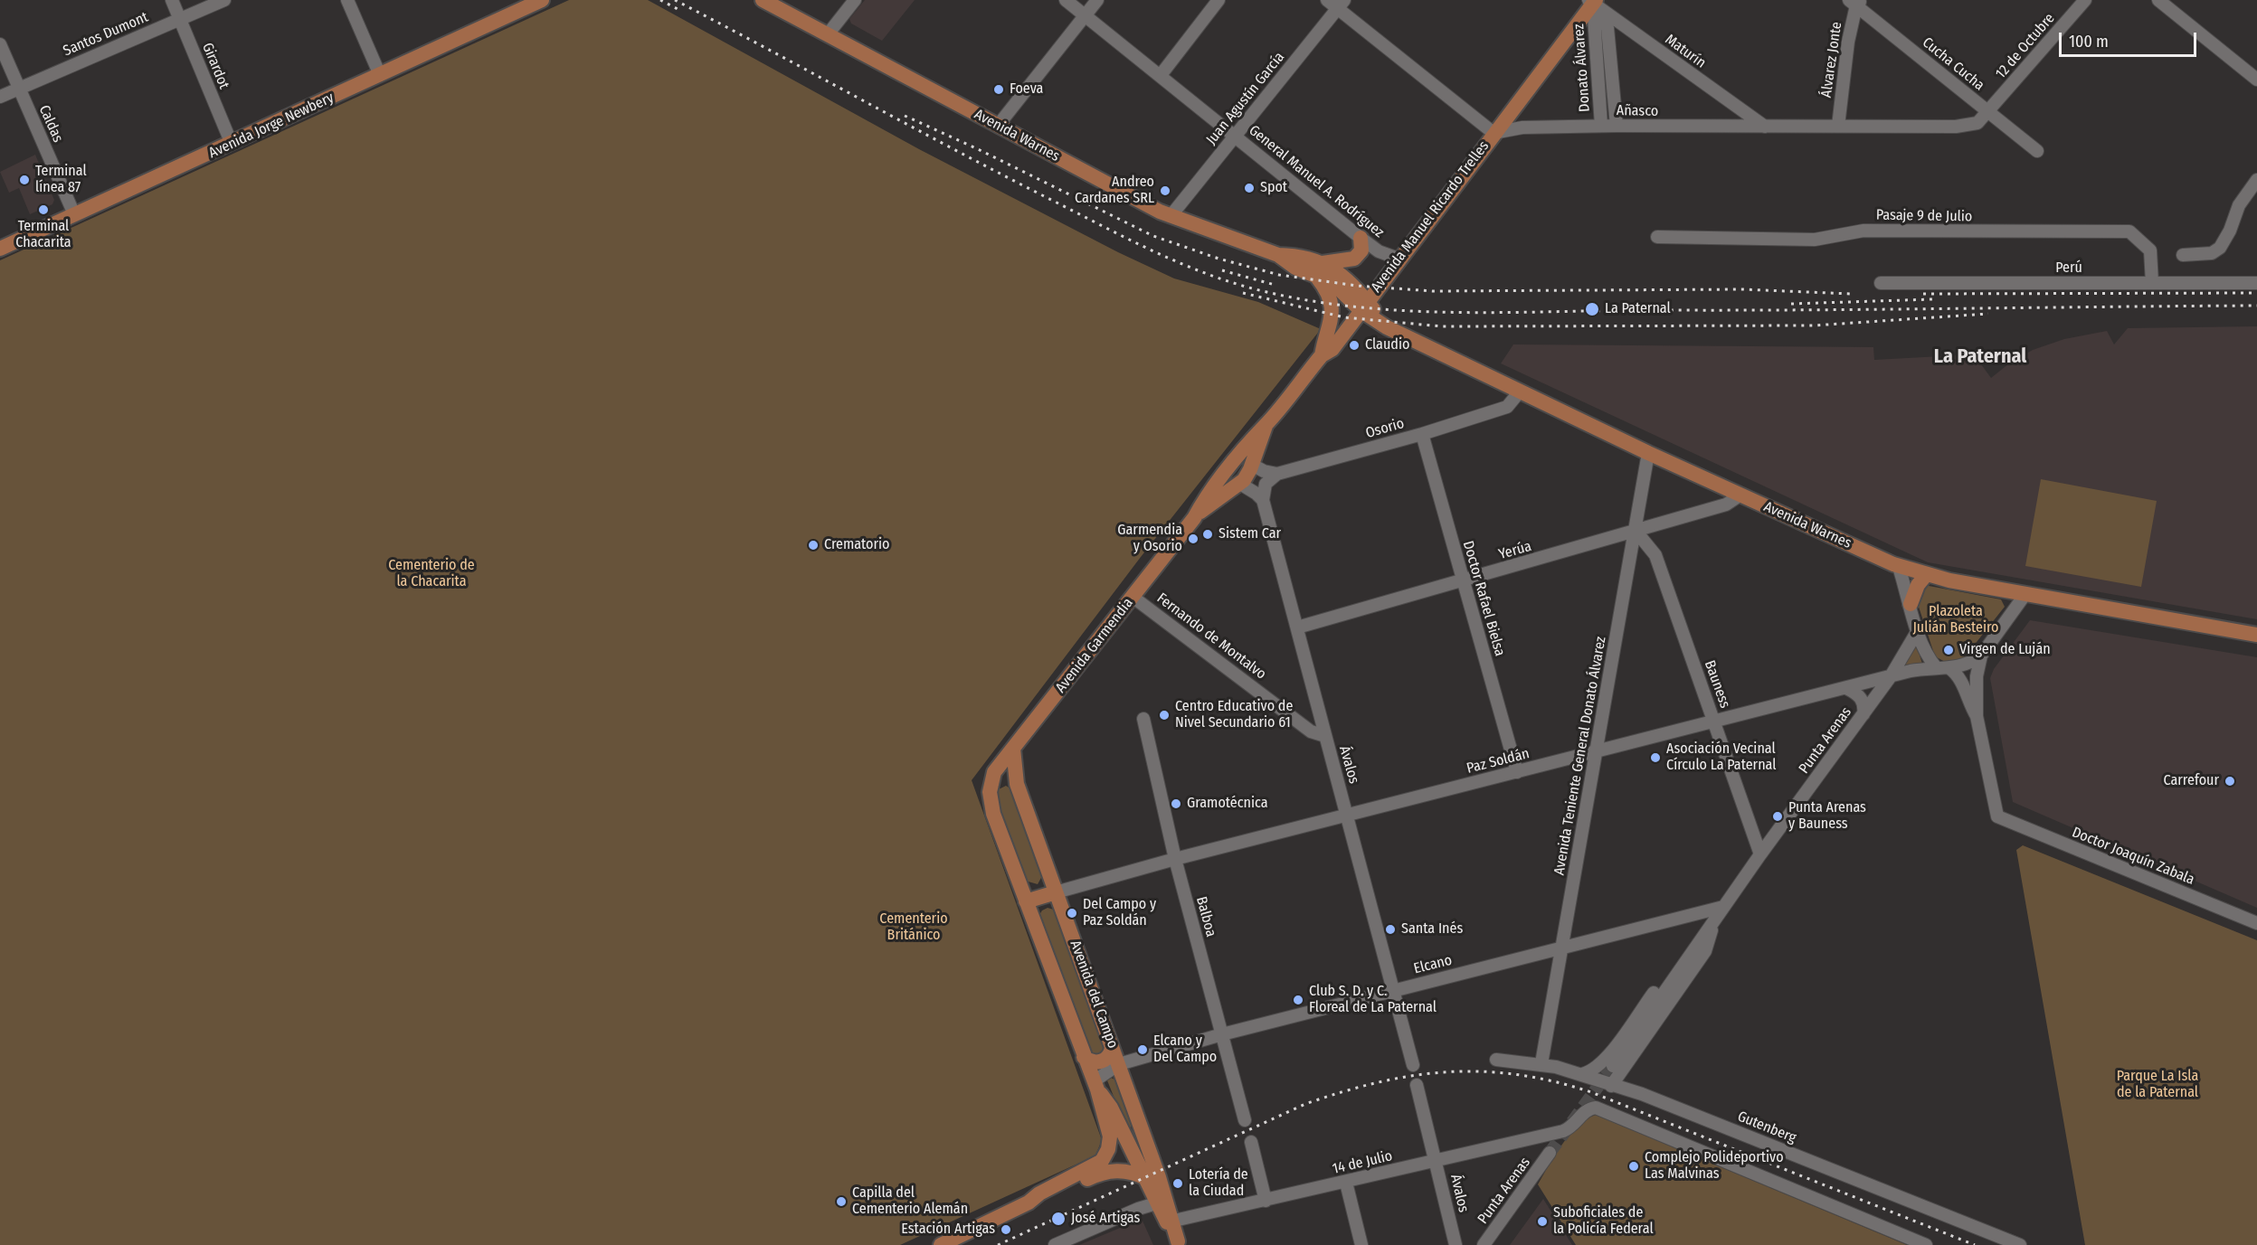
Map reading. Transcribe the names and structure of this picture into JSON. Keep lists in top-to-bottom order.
{
  "streets": {
    "main road": [
      "Avenida Jorge Newbery",
      "Avenida Warnes",
      "Avenida Manuel Ricardo Trelles",
      "Avenida Garmendia",
      "Avenida del Campo"
    ],
    "street": [
      "Santos Dumont",
      "12 de Octubre",
      "Maturín",
      "Álvarez Jonte",
      "Cucha Cucha",
      "Girardot",
      "Donato Álvarez",
      "Juan Agustín García",
      "Añasco",
      "Caldas",
      "General Manuel A. Rodríguez",
      "Pasaje 9 de Julio",
      "Perú",
      "Osorio",
      "Yerúa",
      "Doctor Rafael Bielsa",
      "Fernando de Montalvo",
      "Bauness",
      "Punta Arenas",
      "Avenida Teniente General Donato Álvarez",
      "Paz Soldán",
      "Ávalos",
      "Doctor Joaquín Zabala",
      "Balboa",
      "Elcano",
      "Gutenberg",
      "14 de Julio"
    ]
  },
  "crossings": [
    ["Santos Dumont", "Girardot"],
    ["Santos Dumont", "Caldas"],
    ["12 de Octubre", "Cucha Cucha"],
    ["12 de Octubre", "Añasco"],
    ["Maturín", "Donato Álvarez"],
    ["Maturín", "Añasco"],
    ["Maturín", "Avenida Manuel Ricardo Trelles"],
    ["Álvarez Jonte", "Cucha Cucha"],
    ["Álvarez Jonte", "Añasco"],
    ["Cucha Cucha", "Añasco"],
    ["Girardot", "Avenida Jorge Newbery"],
    ["Donato Álvarez", "Añasco"],
    ["Donato Álvarez", "Avenida Manuel Ricardo Trelles"],
    ["Juan Agustín García", "Avenida Warnes"],
    ["Juan Agustín García", "General Manuel A. Rodríguez"],
    ["Añasco", "Avenida Manuel Ricardo Trelles"],
    ["Caldas", "Avenida Jorge Newbery"],
    ["Avenida Warnes", "Avenida Manuel Ricardo Trelles"],
    ["Avenida Warnes", "Osorio"],
    ["Avenida Warnes", "Yerúa"],
    ["Avenida Warnes", "Avenida Garmendia"],
    ["Avenida Warnes", "Avenida Teniente General Donato Álvarez"],
    ["General Manuel A. Rodríguez", "Avenida Manuel Ricardo Trelles"],
    ["Pasaje 9 de Julio", "Perú"],
    ["Avenida Manuel Ricardo Trelles", "Avenida Garmendia"],
    ["Osorio", "Doctor Rafael Bielsa"],
    ["Yerúa", "Doctor Rafael Bielsa"],
    ["Yerúa", "Bauness"],
    ["Yerúa", "Avenida Teniente General Donato Álvarez"],
    ["Yerúa", "Ávalos"],
    ["Doctor Rafael Bielsa", "Paz Soldán"],
    ["Fernando de Montalvo", "Avenida Garmendia"],
    ["Fernando de Montalvo", "Ávalos"],
    ["Avenida Garmendia", "Avenida del Campo"],
    ["Bauness", "Punta Arenas"],
    ["Bauness", "Avenida Teniente General Donato Álvarez"],
    ["Bauness", "Paz Soldán"],
    ["Punta Arenas", "Paz Soldán"],
    ["Punta Arenas", "Elcano"],
    ["Punta Arenas", "Gutenberg"],
    ["Avenida Teniente General Donato Álvarez", "Paz Soldán"],
    ["Avenida Teniente General Donato Álvarez", "Elcano"],
    ["Avenida Teniente General Donato Álvarez", "Gutenberg"],
    ["Paz Soldán", "Ávalos"],
    ["Paz Soldán", "Balboa"],
    ["Paz Soldán", "Avenida del Campo"],
    ["Ávalos", "Elcano"],
    ["Ávalos", "14 de Julio"],
    ["Balboa", "Elcano"],
    ["Elcano", "Avenida del Campo"],
    ["Avenida del Campo", "14 de Julio"]
  ],
  "districts": ["La Paternal"],
  "parks": [
    "Cementerio de la Chacarita",
    "Plazoleta Julián Besteiro",
    "Cementerio Británico",
    "Parque La Isla de la Paternal"
  ],
  "places": [
    "Foeva",
    "Terminal línea 87",
    "Spot",
    "Andreo Cardanes SRL",
    "Terminal Chacarita",
    "La Paternal",
    "Claudio",
    "Sistem Car",
    "Garmendia y Osorio",
    "Crematorio",
    "Virgen de Luján",
    "Centro Educativo de Nivel Secundario 61",
    "Asociación Vecinal Círculo La Paternal",
    "Carrefour",
    "Gramotécnica",
    "Punta Arenas y Bauness",
    "Del Campo y Paz Soldán",
    "Santa Inés",
    "Club S. D. y C. Floreal de La Paternal",
    "Elcano y Del Campo",
    "Complejo Polideportivo Las Malvinas",
    "Lotería de la Ciudad",
    "Capilla del Cementerio Alemán",
    "José Artigas",
    "Suboficiales de la Policía Federal",
    "Estación Artigas"
  ],
  "scale_bar": "100 m"
}
